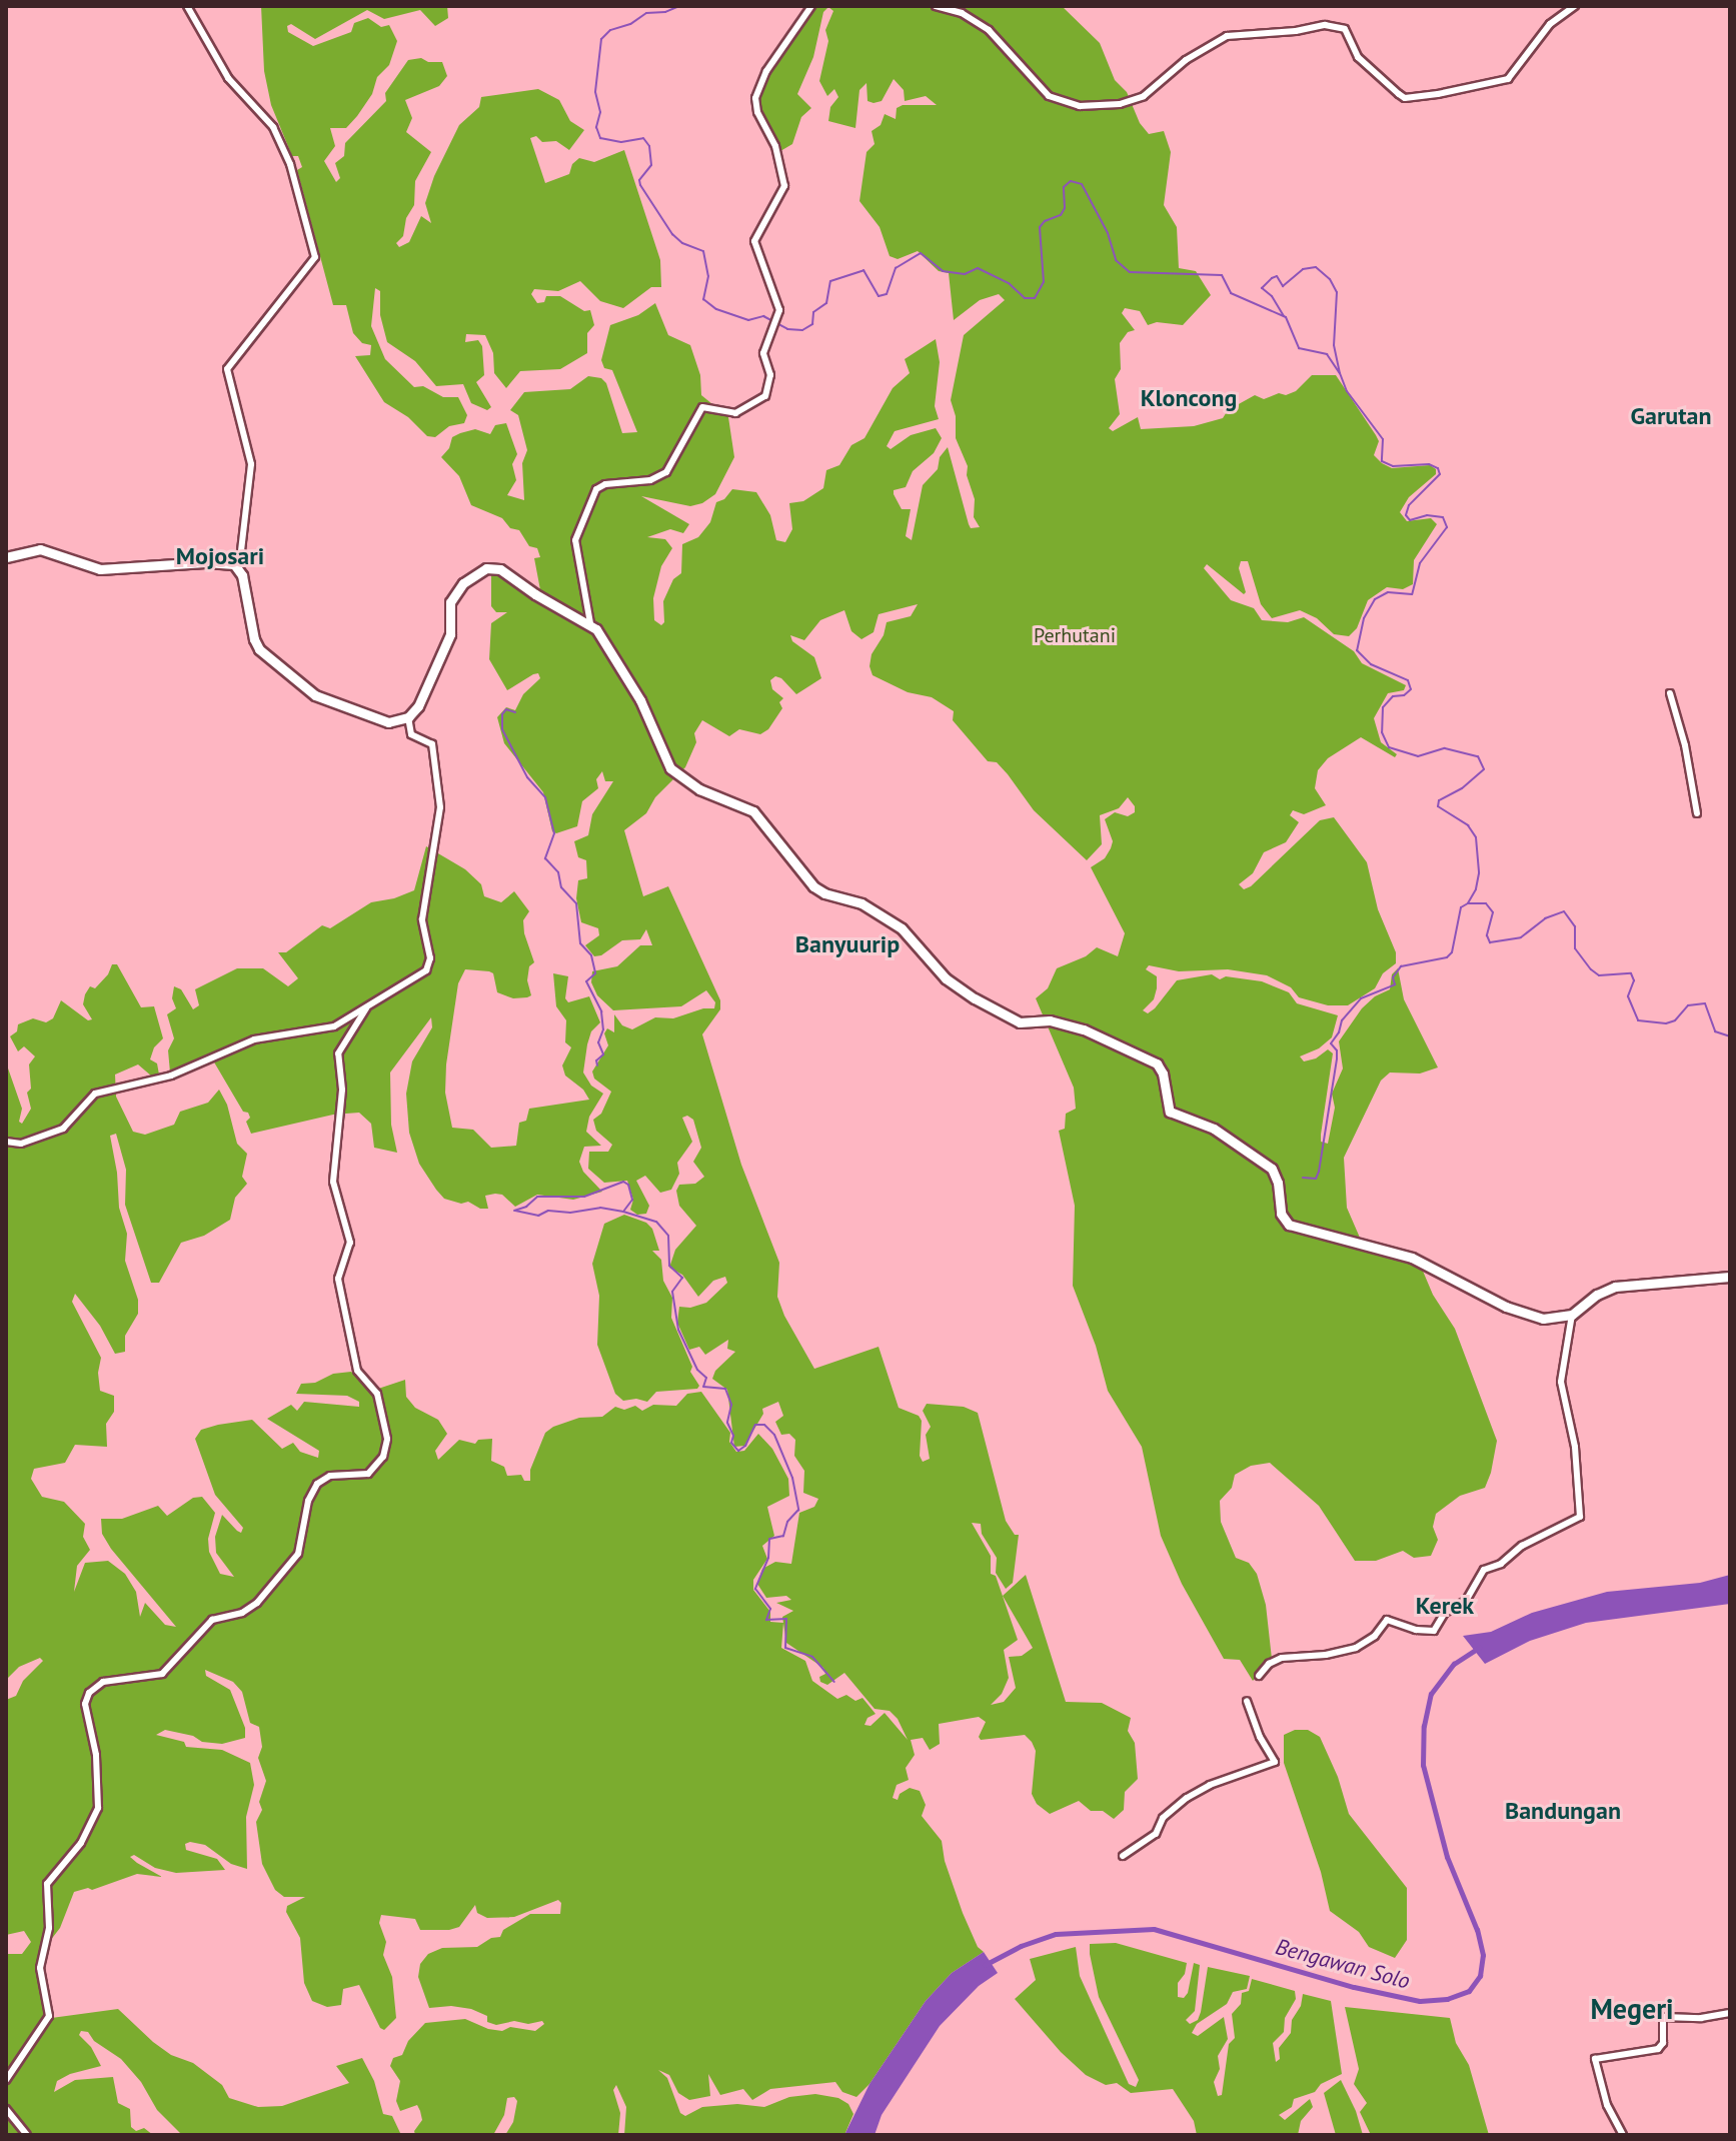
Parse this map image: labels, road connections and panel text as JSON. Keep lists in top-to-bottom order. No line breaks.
{"districts":["Kloncong","Garutan","Mojosari","Banyuurip","Kerek","Bandungan","Megeri"],"water":["Bengawan Solo"],"parks":["Perhutani"]}
